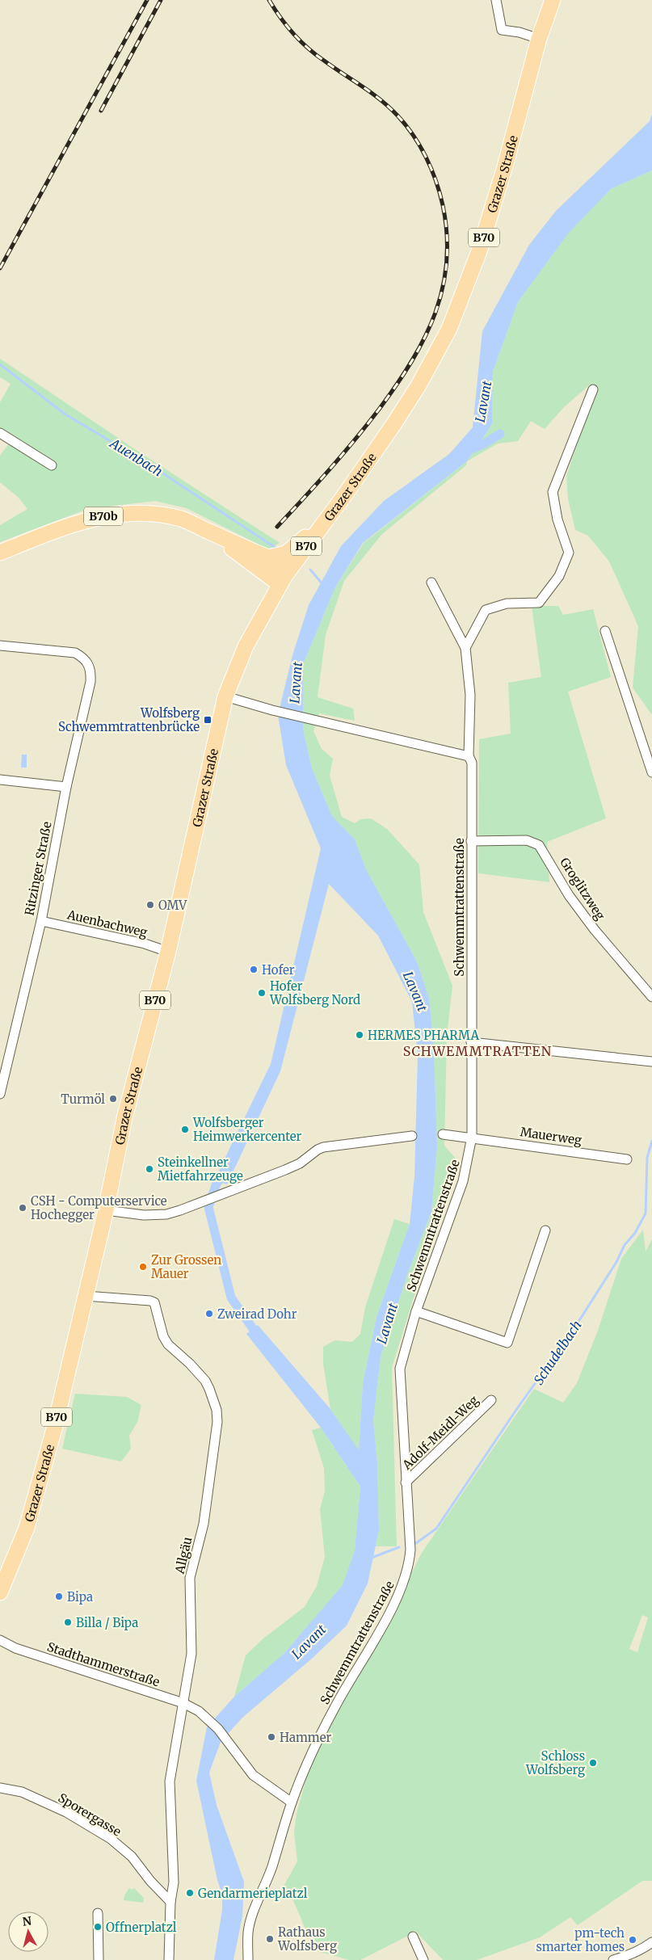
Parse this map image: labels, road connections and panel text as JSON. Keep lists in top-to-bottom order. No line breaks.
{"streets":{"main road":["Grazer Straße","B70","B70b"],"street":["Ritzinger Straße","Groglitzweg","Schwemmtrattenstraße","Auenbachweg","Mauerweg","Adolf-Meidl-Weg","Allgäu","Stadthammerstraße","Sporergasse"]},"crossings":[["Grazer Straße","B70"],["Grazer Straße","B70b"],["Grazer Straße","Auenbachweg"],["Grazer Straße","Allgäu"],["Ritzinger Straße","Auenbachweg"],["Groglitzweg","Schwemmtrattenstraße"],["Schwemmtrattenstraße","Mauerweg"],["Schwemmtrattenstraße","Adolf-Meidl-Weg"],["Schwemmtrattenstraße","Stadthammerstraße"],["Allgäu","Stadthammerstraße"],["Allgäu","Sporergasse"]],"districts":["SCHWEMMTRATTEN"],"water":["Lavant","Auenbach","Schudelbach"],"places":{"transit":["Wolfsberg Schwemmtrattenbrücke"],"other":["OMV","Hofer","Hofer Wolfsberg Nord","HERMES PHARMA","Turmöl","Wolfsberger Heimwerkercenter","Steinkellner Mietfahrzeuge","CSH - Computerservice Hochegger","Zur Grossen Mauer","Zweirad Dohr","Bipa","Billa / Bipa","Hammer","Schloss Wolfsberg","Gendarmerieplatzl","Offnerplatzl","Rathaus Wolfsberg","pm-tech smarter homes"]},"north":"top"}
